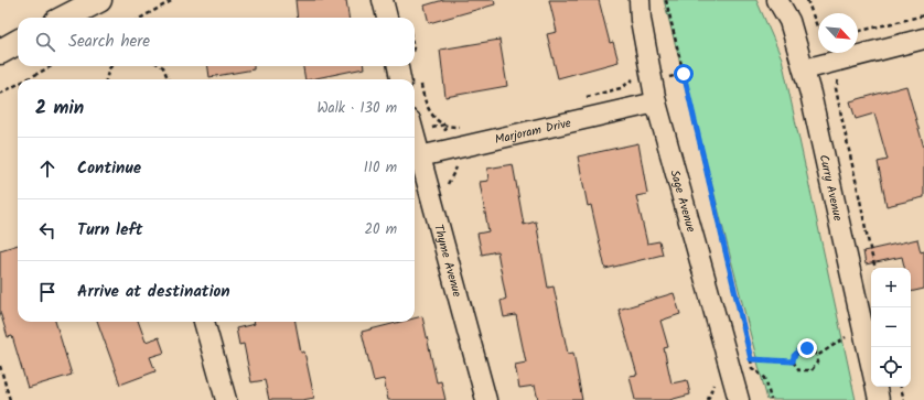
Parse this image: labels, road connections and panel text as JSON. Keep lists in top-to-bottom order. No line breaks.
{"streets":{"street":["Marjoram Drive","Curry Avenue","Sage Avenue","Thyme Avenue"]},"crossings":[["Marjoram Drive","Sage Avenue"],["Marjoram Drive","Thyme Avenue"]],"north":"bottom right","page":{"search":"Search here","heading":["2 min","Walk · 130 m"],"list":[["Continue","110 m"],["Turn left","20 m"],"Arrive at destination"],"map_buttons":["+","−"]}}
